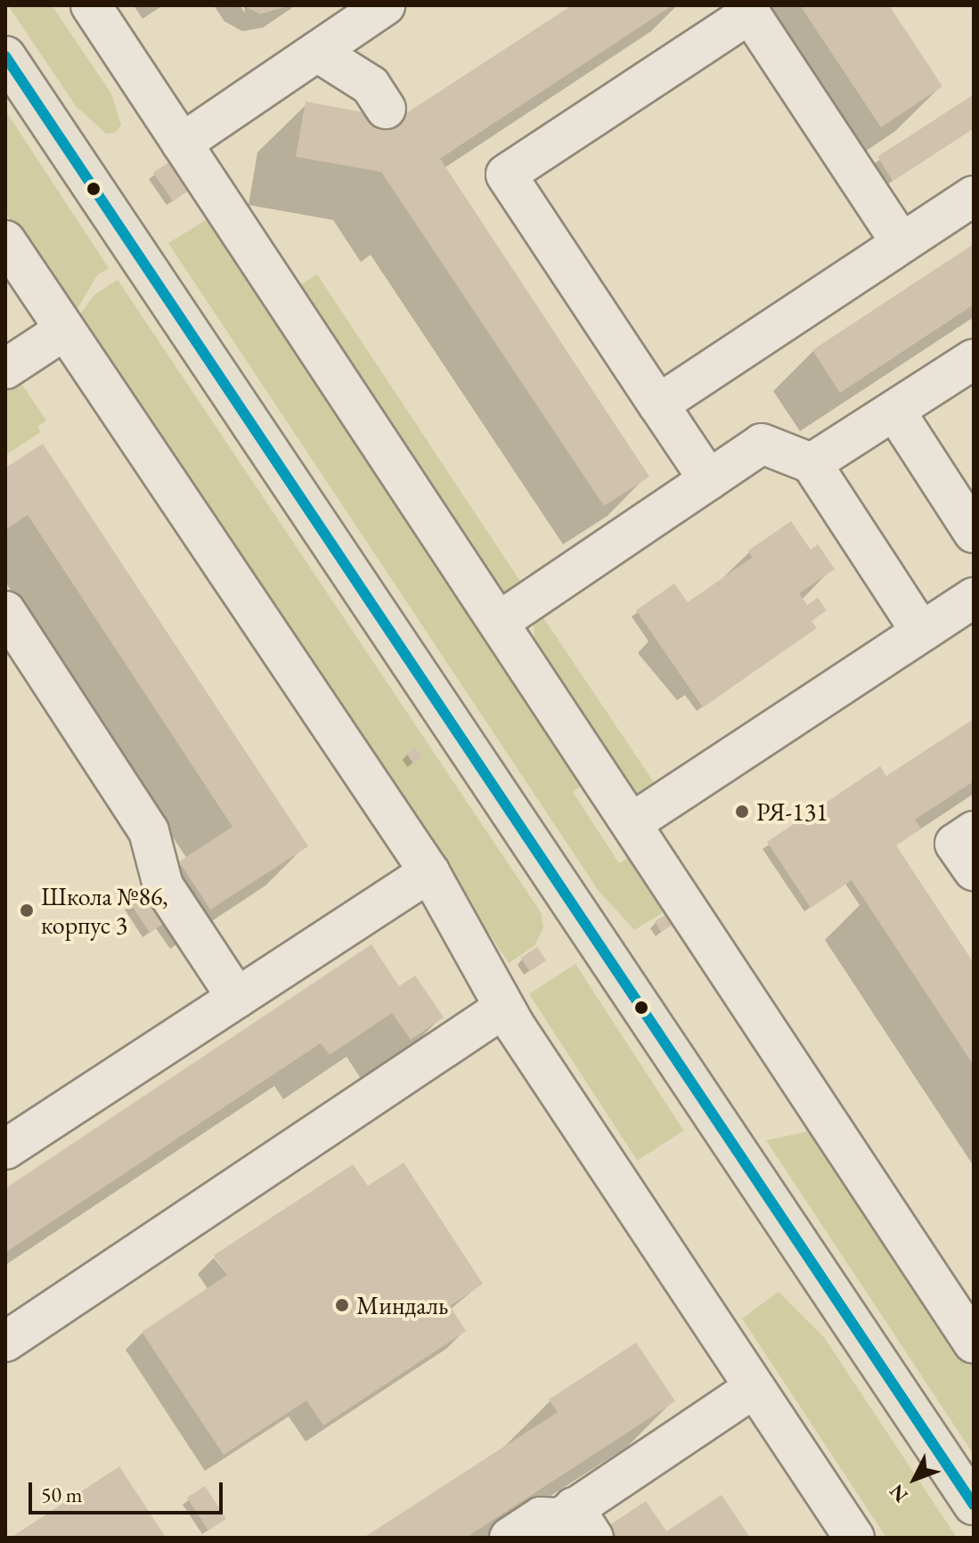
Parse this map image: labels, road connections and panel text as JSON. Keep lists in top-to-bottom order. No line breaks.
{"places":["РЯ-131","Школа №86, корпус 3","Миндаль"],"scale_bar":"50 m","north":"bottom left"}
